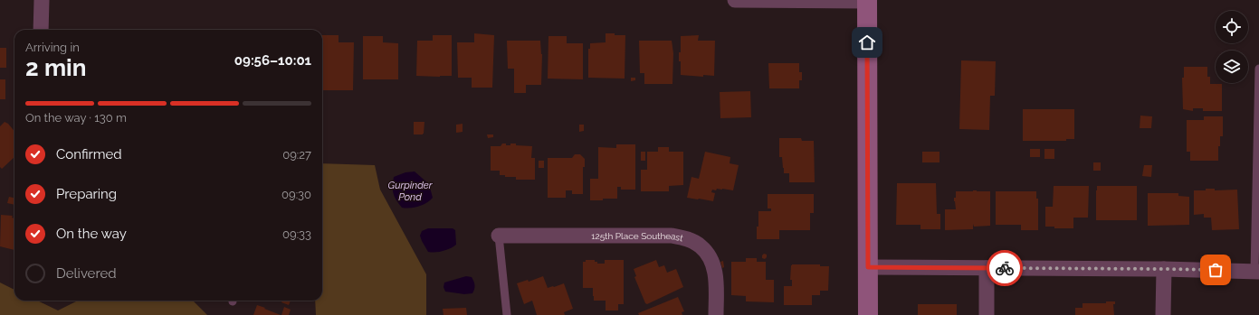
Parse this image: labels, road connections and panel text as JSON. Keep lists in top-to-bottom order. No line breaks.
{"streets":{"street":["125th Place Southeast"]},"water":["Gurpinder Pond"],"page":{"heading":["2 min","Arriving in","09:56–10:01"],"bar":"On the way · 130 m","list":[["Confirmed","09:27"],["Preparing","09:30"],["On the way","09:33"],"Delivered"]}}
